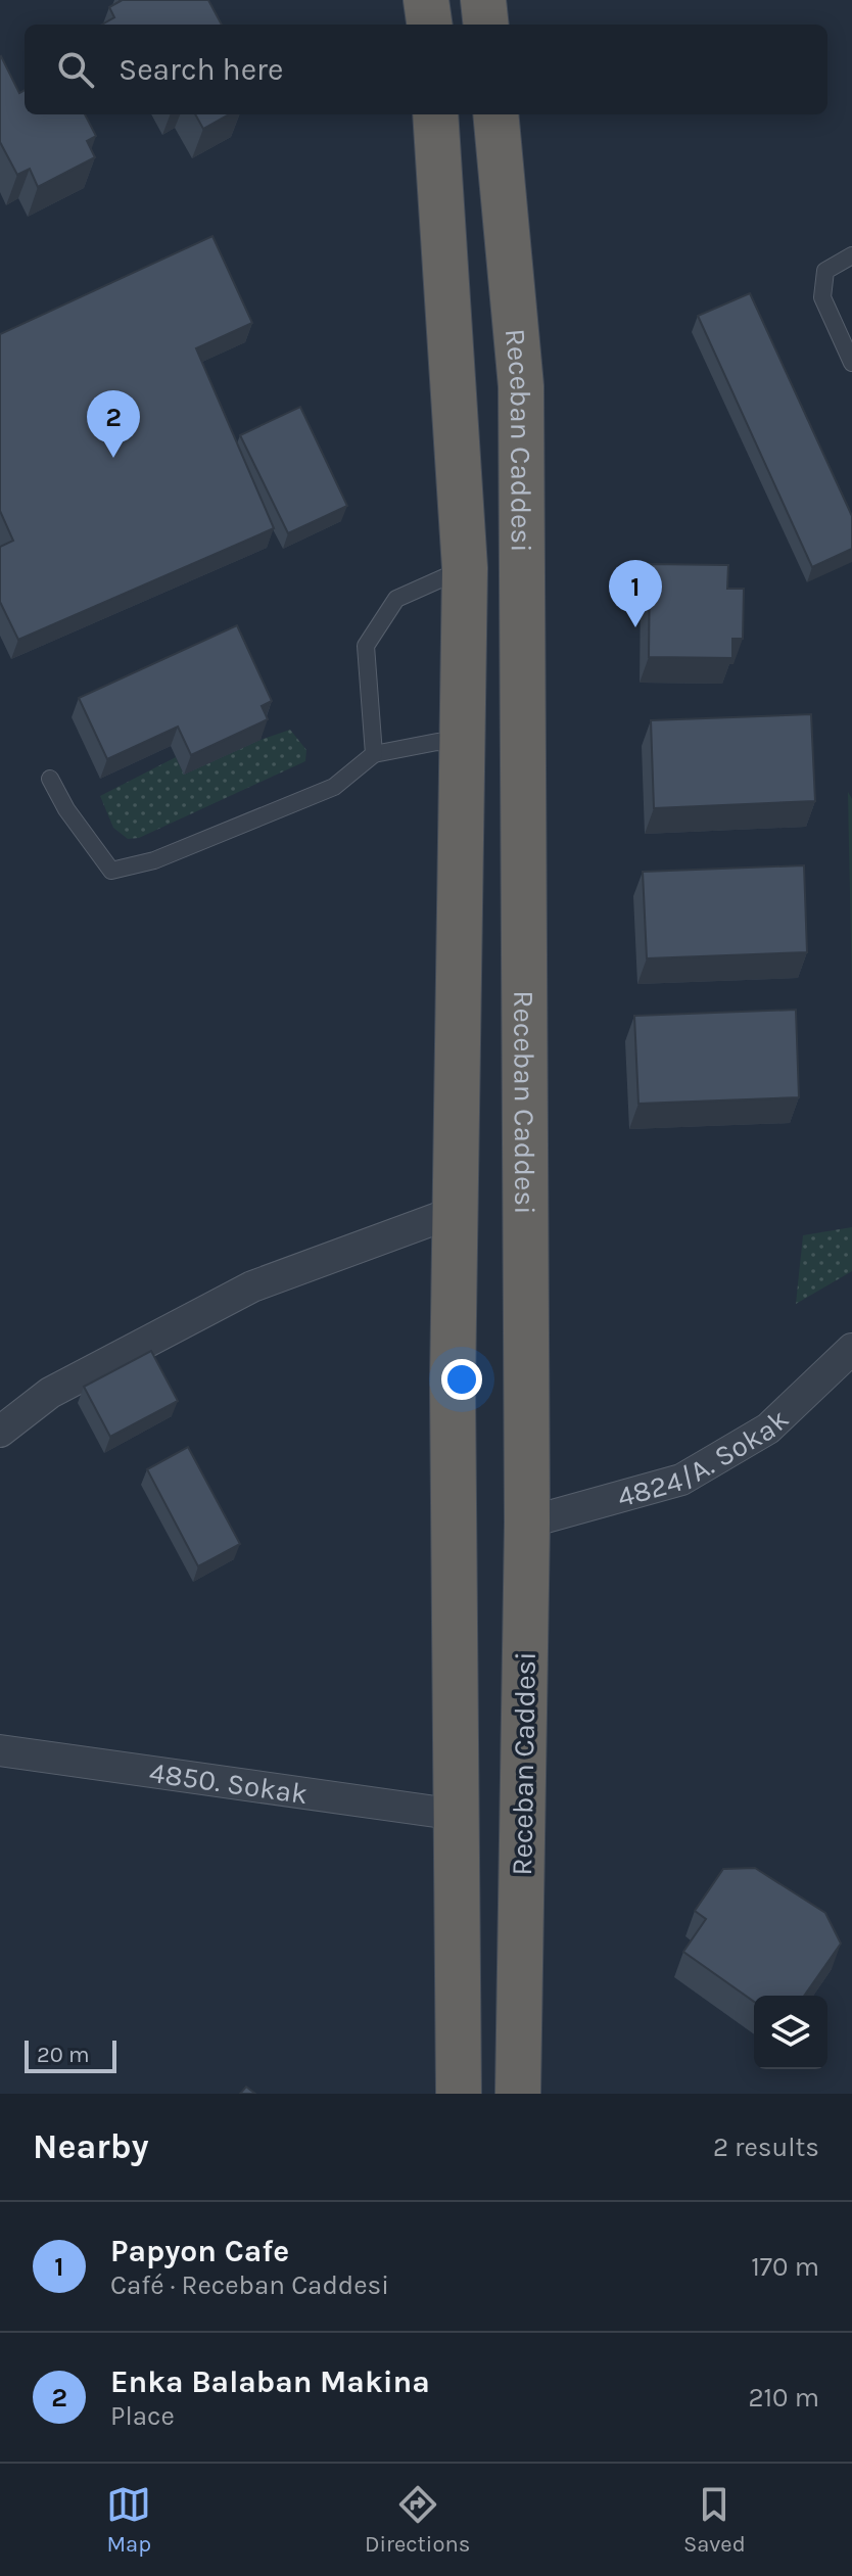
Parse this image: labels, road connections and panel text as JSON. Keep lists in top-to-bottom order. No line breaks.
{"streets":{"highway":["Receban Caddesi"],"street":["4824/A. Sokak","4850. Sokak"]},"crossings":[["Receban Caddesi","4824/A. Sokak"],["Receban Caddesi","4850. Sokak"]],"scale_bar":"20 m","page":{"search":"Search here","pins":["2","1"],"scale":"20 m","heading":["Nearby","2 results"],"list":[{"mark":"1","name":"Papyon Cafe","note":"Café · Receban Caddesi","value":"170 m"},{"mark":"2","name":"Enka Balaban Makina","note":"Place","value":"210 m"}],"nav":["Map","Directions","Saved"]}}
